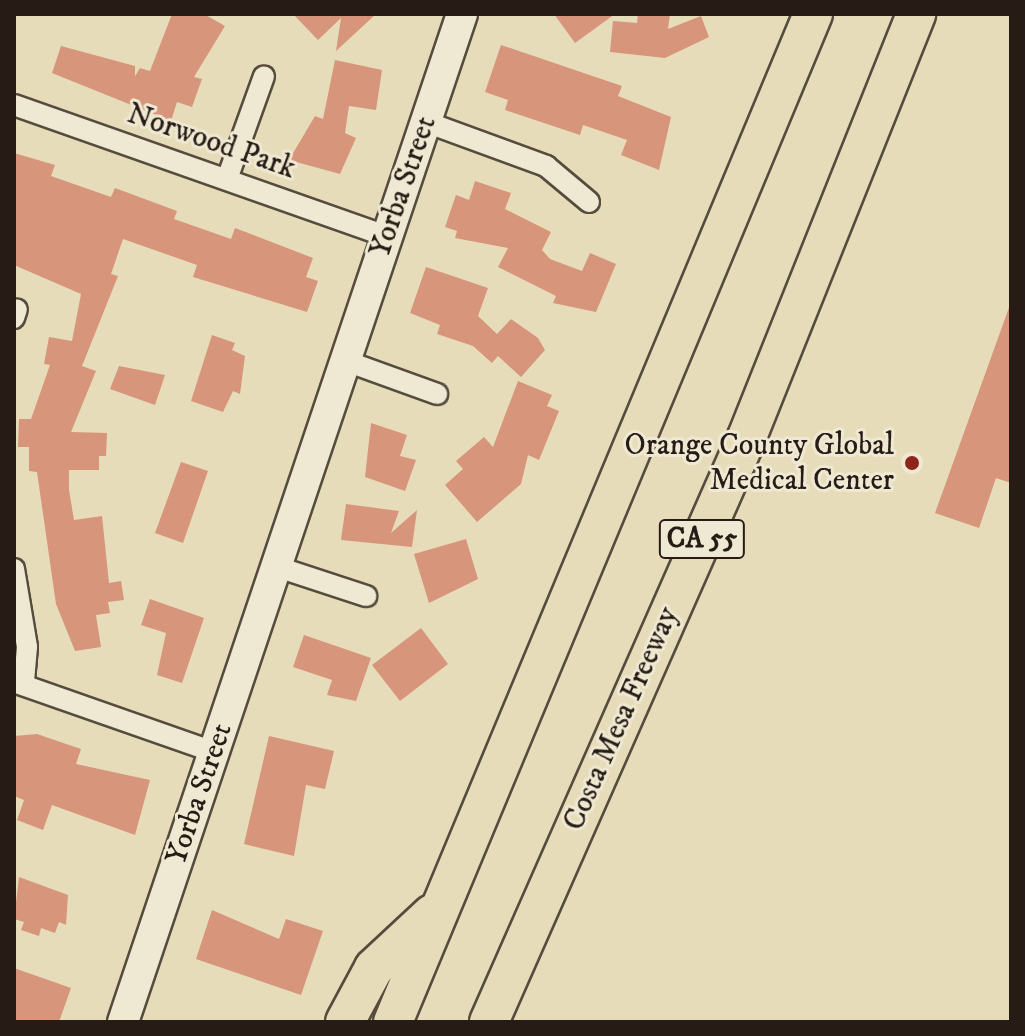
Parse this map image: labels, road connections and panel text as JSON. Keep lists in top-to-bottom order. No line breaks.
{"streets":{"highway":["CA 55","Costa Mesa Freeway"],"main road":["Yorba Street"],"street":["Norwood Park"]},"crossings":[["Norwood Park","Yorba Street"]],"places":["Orange County Global Medical Center"]}
